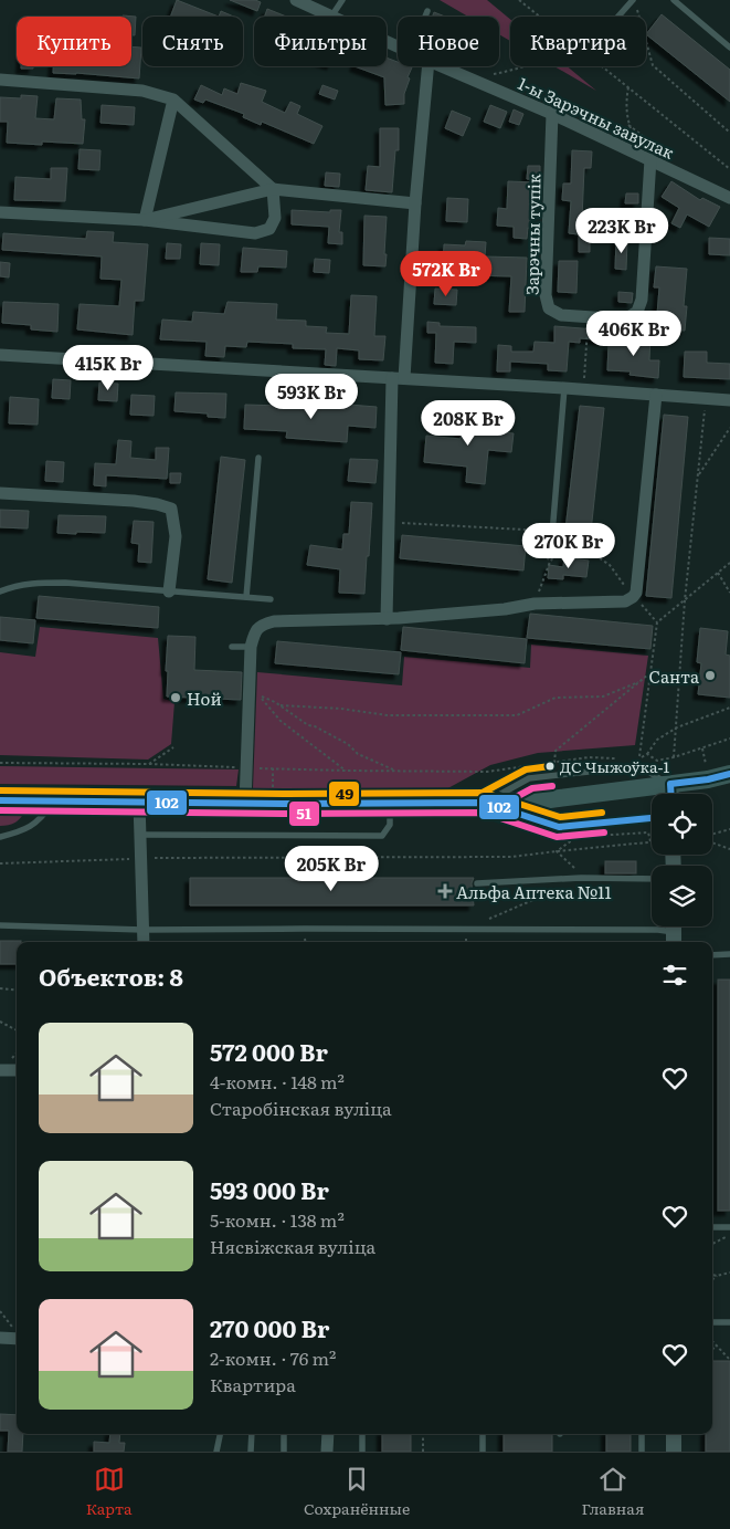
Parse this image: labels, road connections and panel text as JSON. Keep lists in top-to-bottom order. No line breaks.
{"streets":{"street":["1-ы Зарэчны завулак","Зарэчны тупік"]},"crossings":[["1-ы Зарэчны завулак","Зарэчны тупік"]],"places":{"other":["Санта","Ной","ДС Чыжоўка-1"],"health":["Альфа Аптека №11"]},"lines":["transit line 49","transit line 102","transit line 51"],"page":{"chip":["Купить","Снять","Фильтры","Новое","Квартира"],"price":["223K Br","572K Br","406K Br","415K Br","593K Br","208K Br","270K Br","205K Br"],"heading":"Объектов: 8","list":[{"name":"572 000 Br","note":"4-комн. · 148 m² · Старобінская вуліца"},{"name":"593 000 Br","note":"5-комн. · 138 m² · Нясвіжская вуліца"},{"name":"270 000 Br","note":"2-комн. · 76 m² · Квартира"}],"tabs":["Карта","Сохранённые","Главная"]}}
